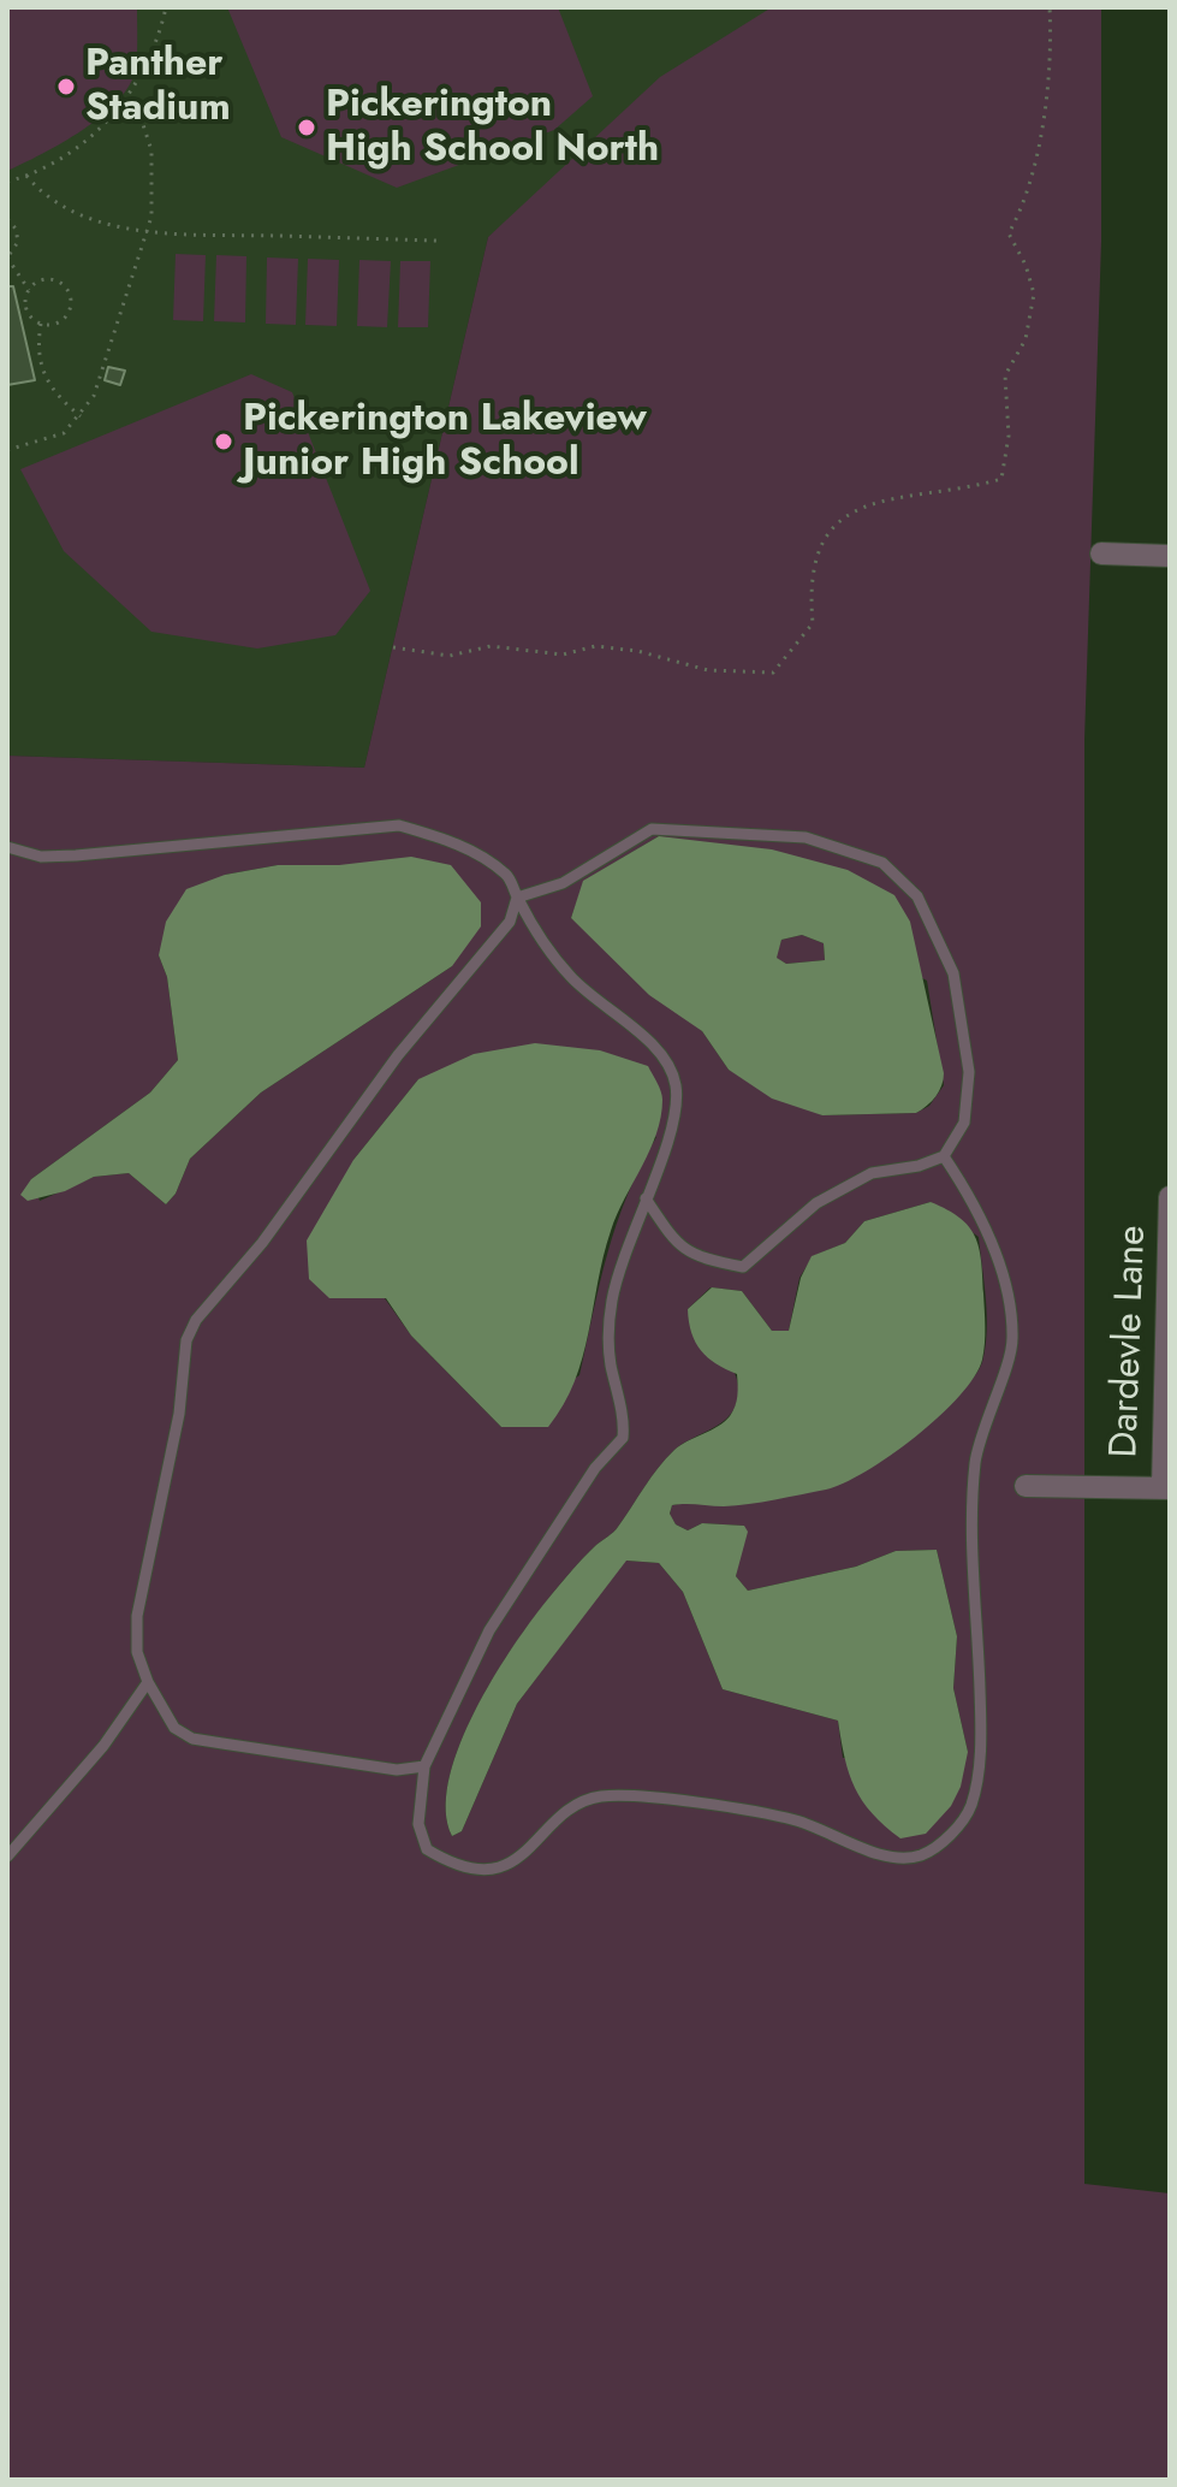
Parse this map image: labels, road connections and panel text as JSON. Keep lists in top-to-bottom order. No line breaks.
{"streets":{"street":["Dardevle Lane"]},"places":["Panther Stadium","Pickerington High School North","Pickerington Lakeview Junior High School"]}
